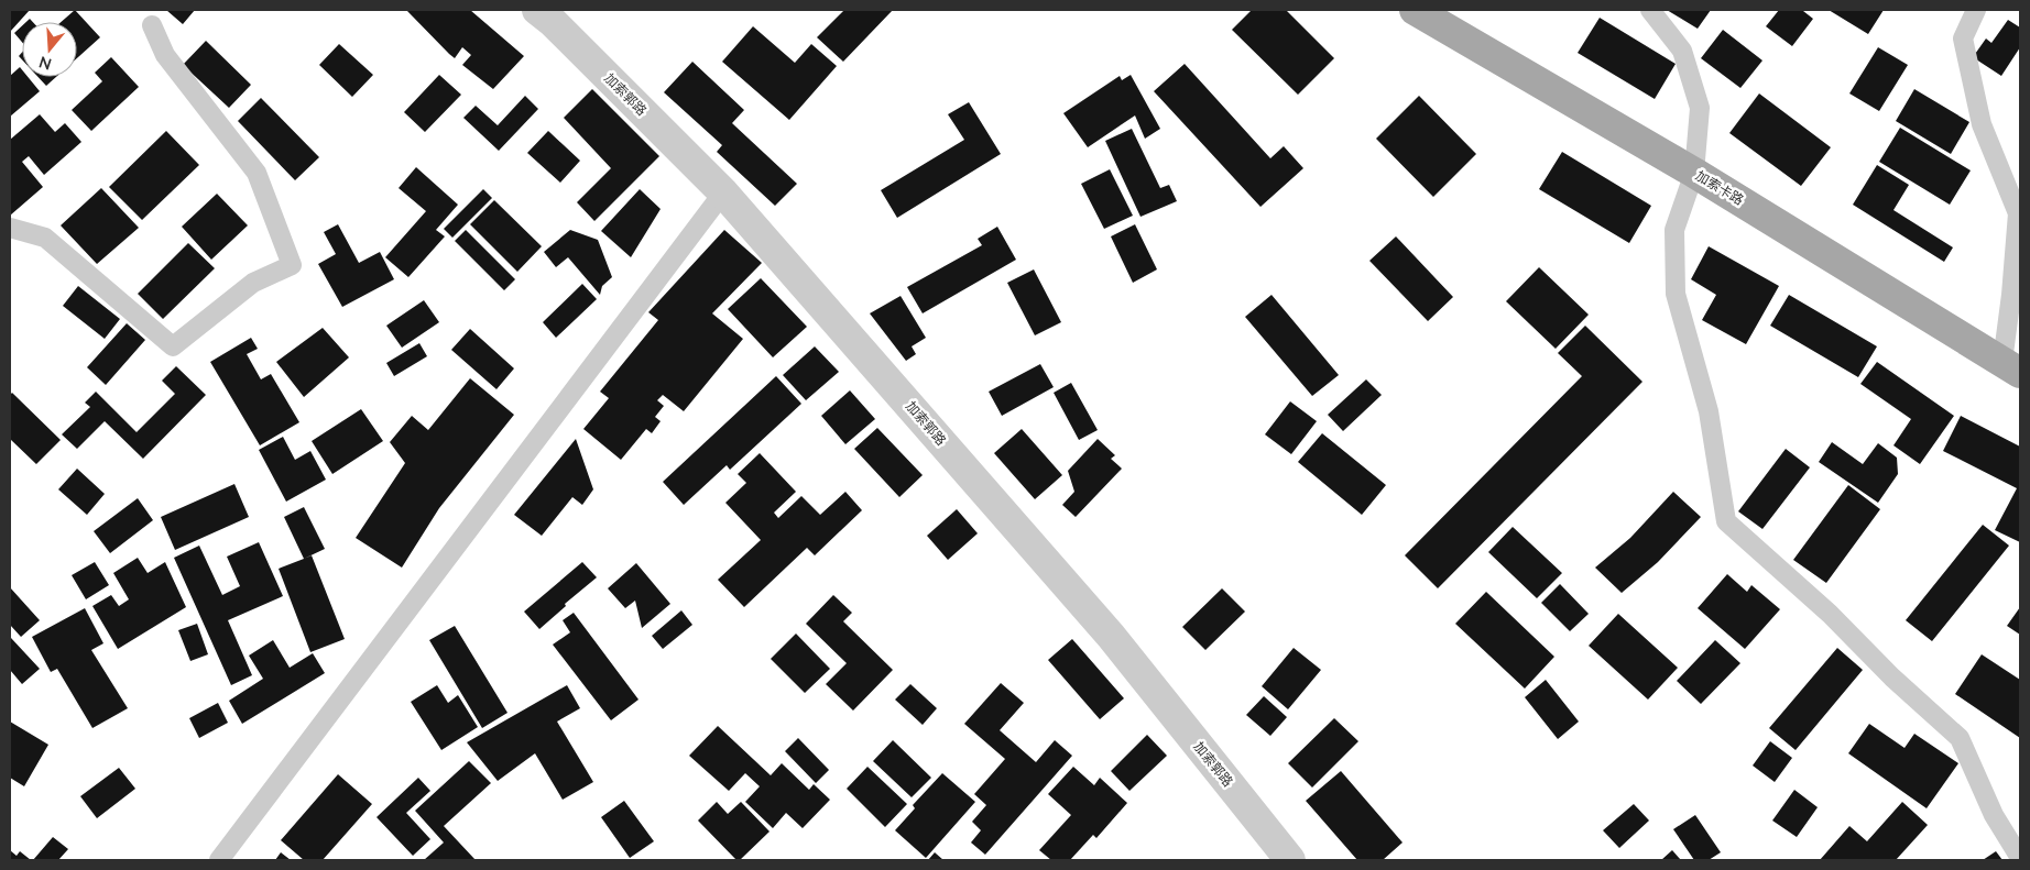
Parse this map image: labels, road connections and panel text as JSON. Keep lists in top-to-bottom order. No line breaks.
{"streets":{"main road":["加索卡路"],"street":["加索郭路"]},"north":"bottom"}
